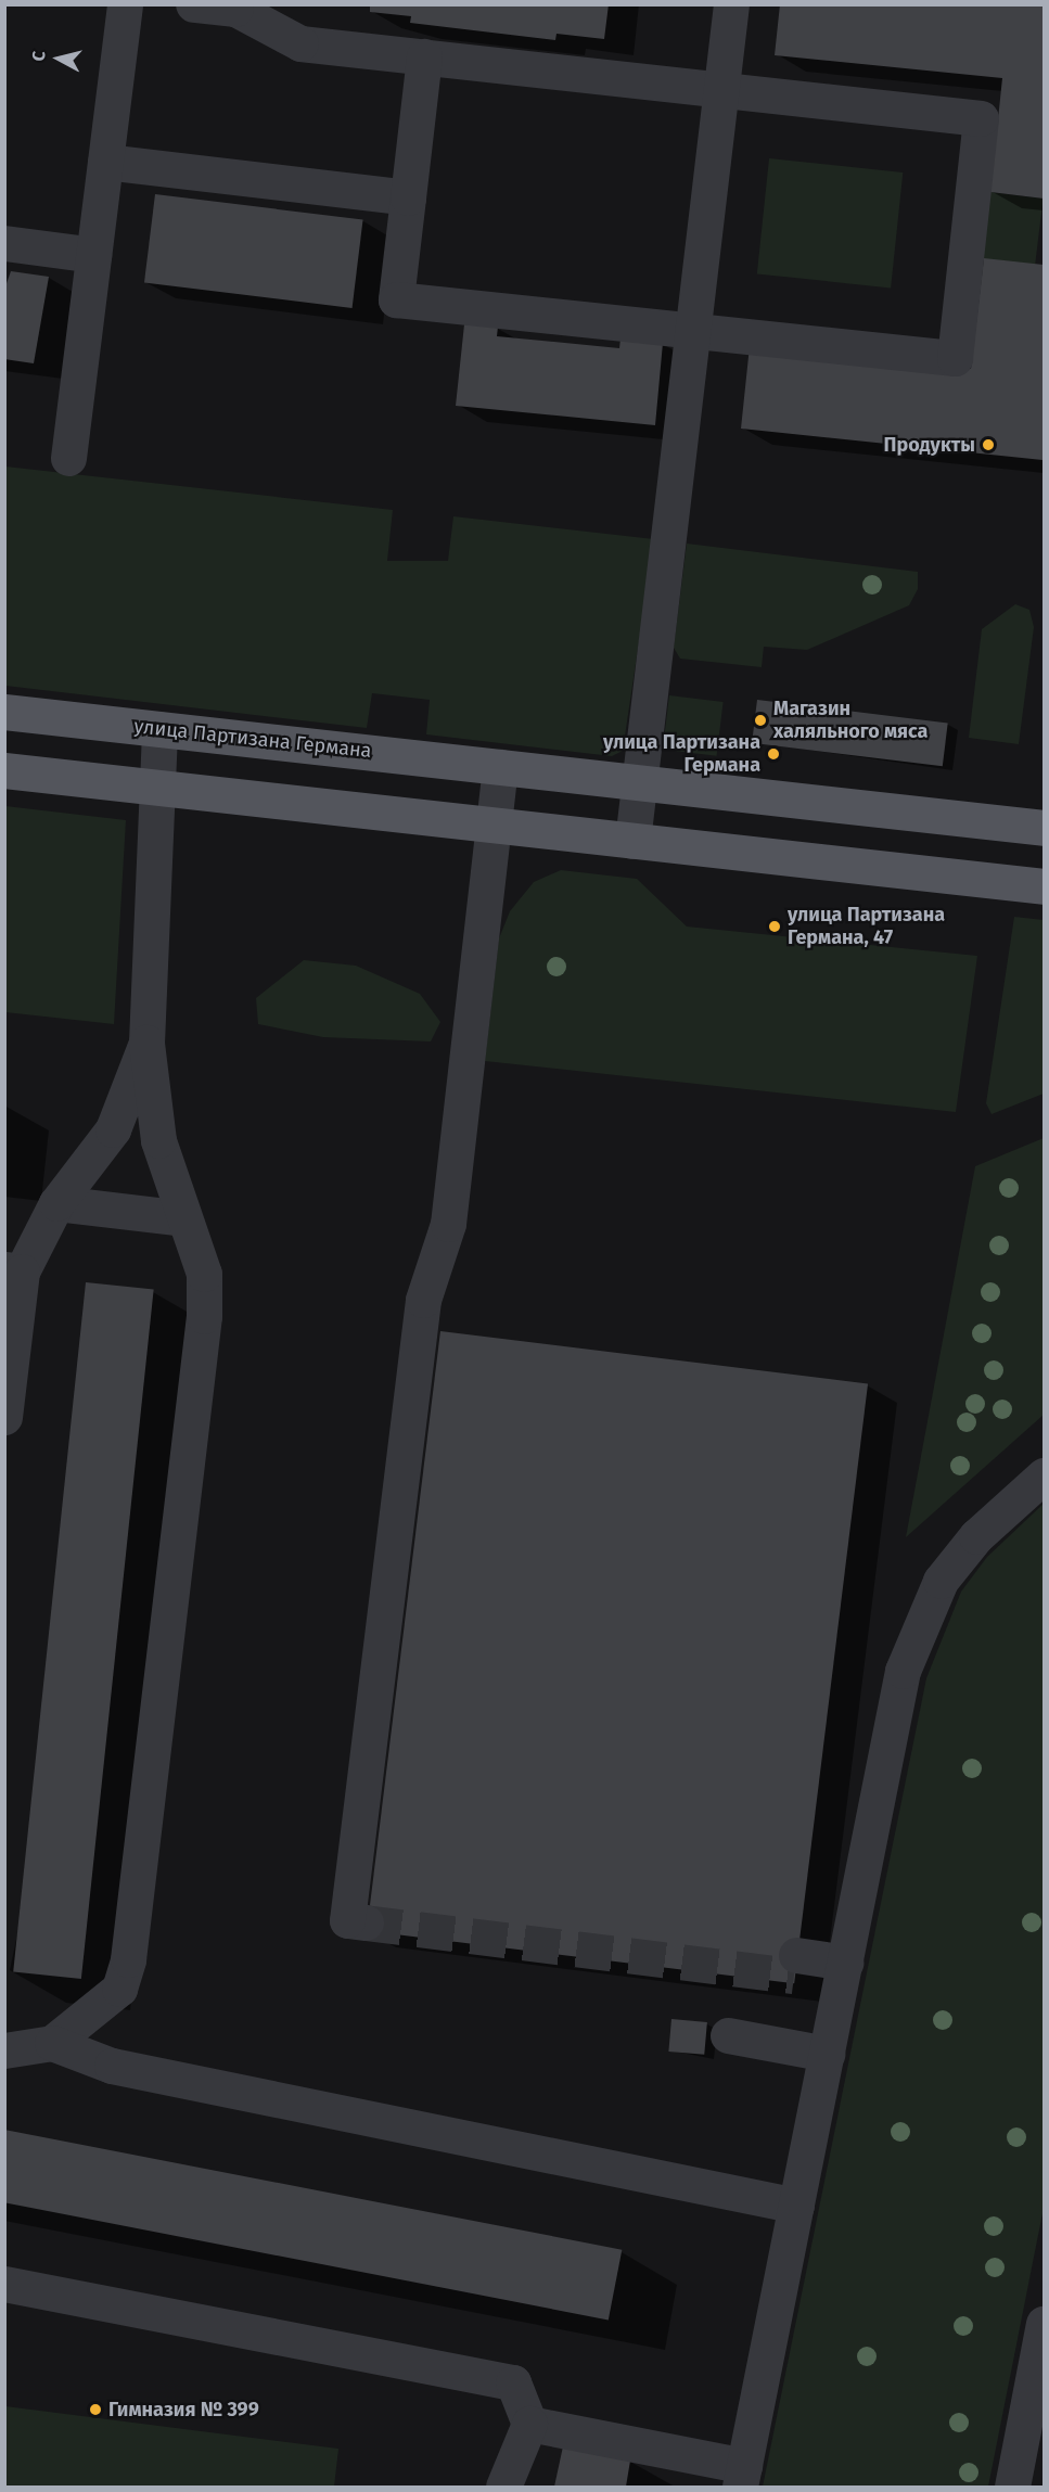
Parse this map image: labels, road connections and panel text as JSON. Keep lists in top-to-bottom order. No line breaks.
{"streets":{"main road":["улица Партизана Германа"]},"places":["Продукты","Магазин халяльного мяса","улица Партизана Германа","улица Партизана Германа, 47","Гимназия № 399"],"north":"left"}
